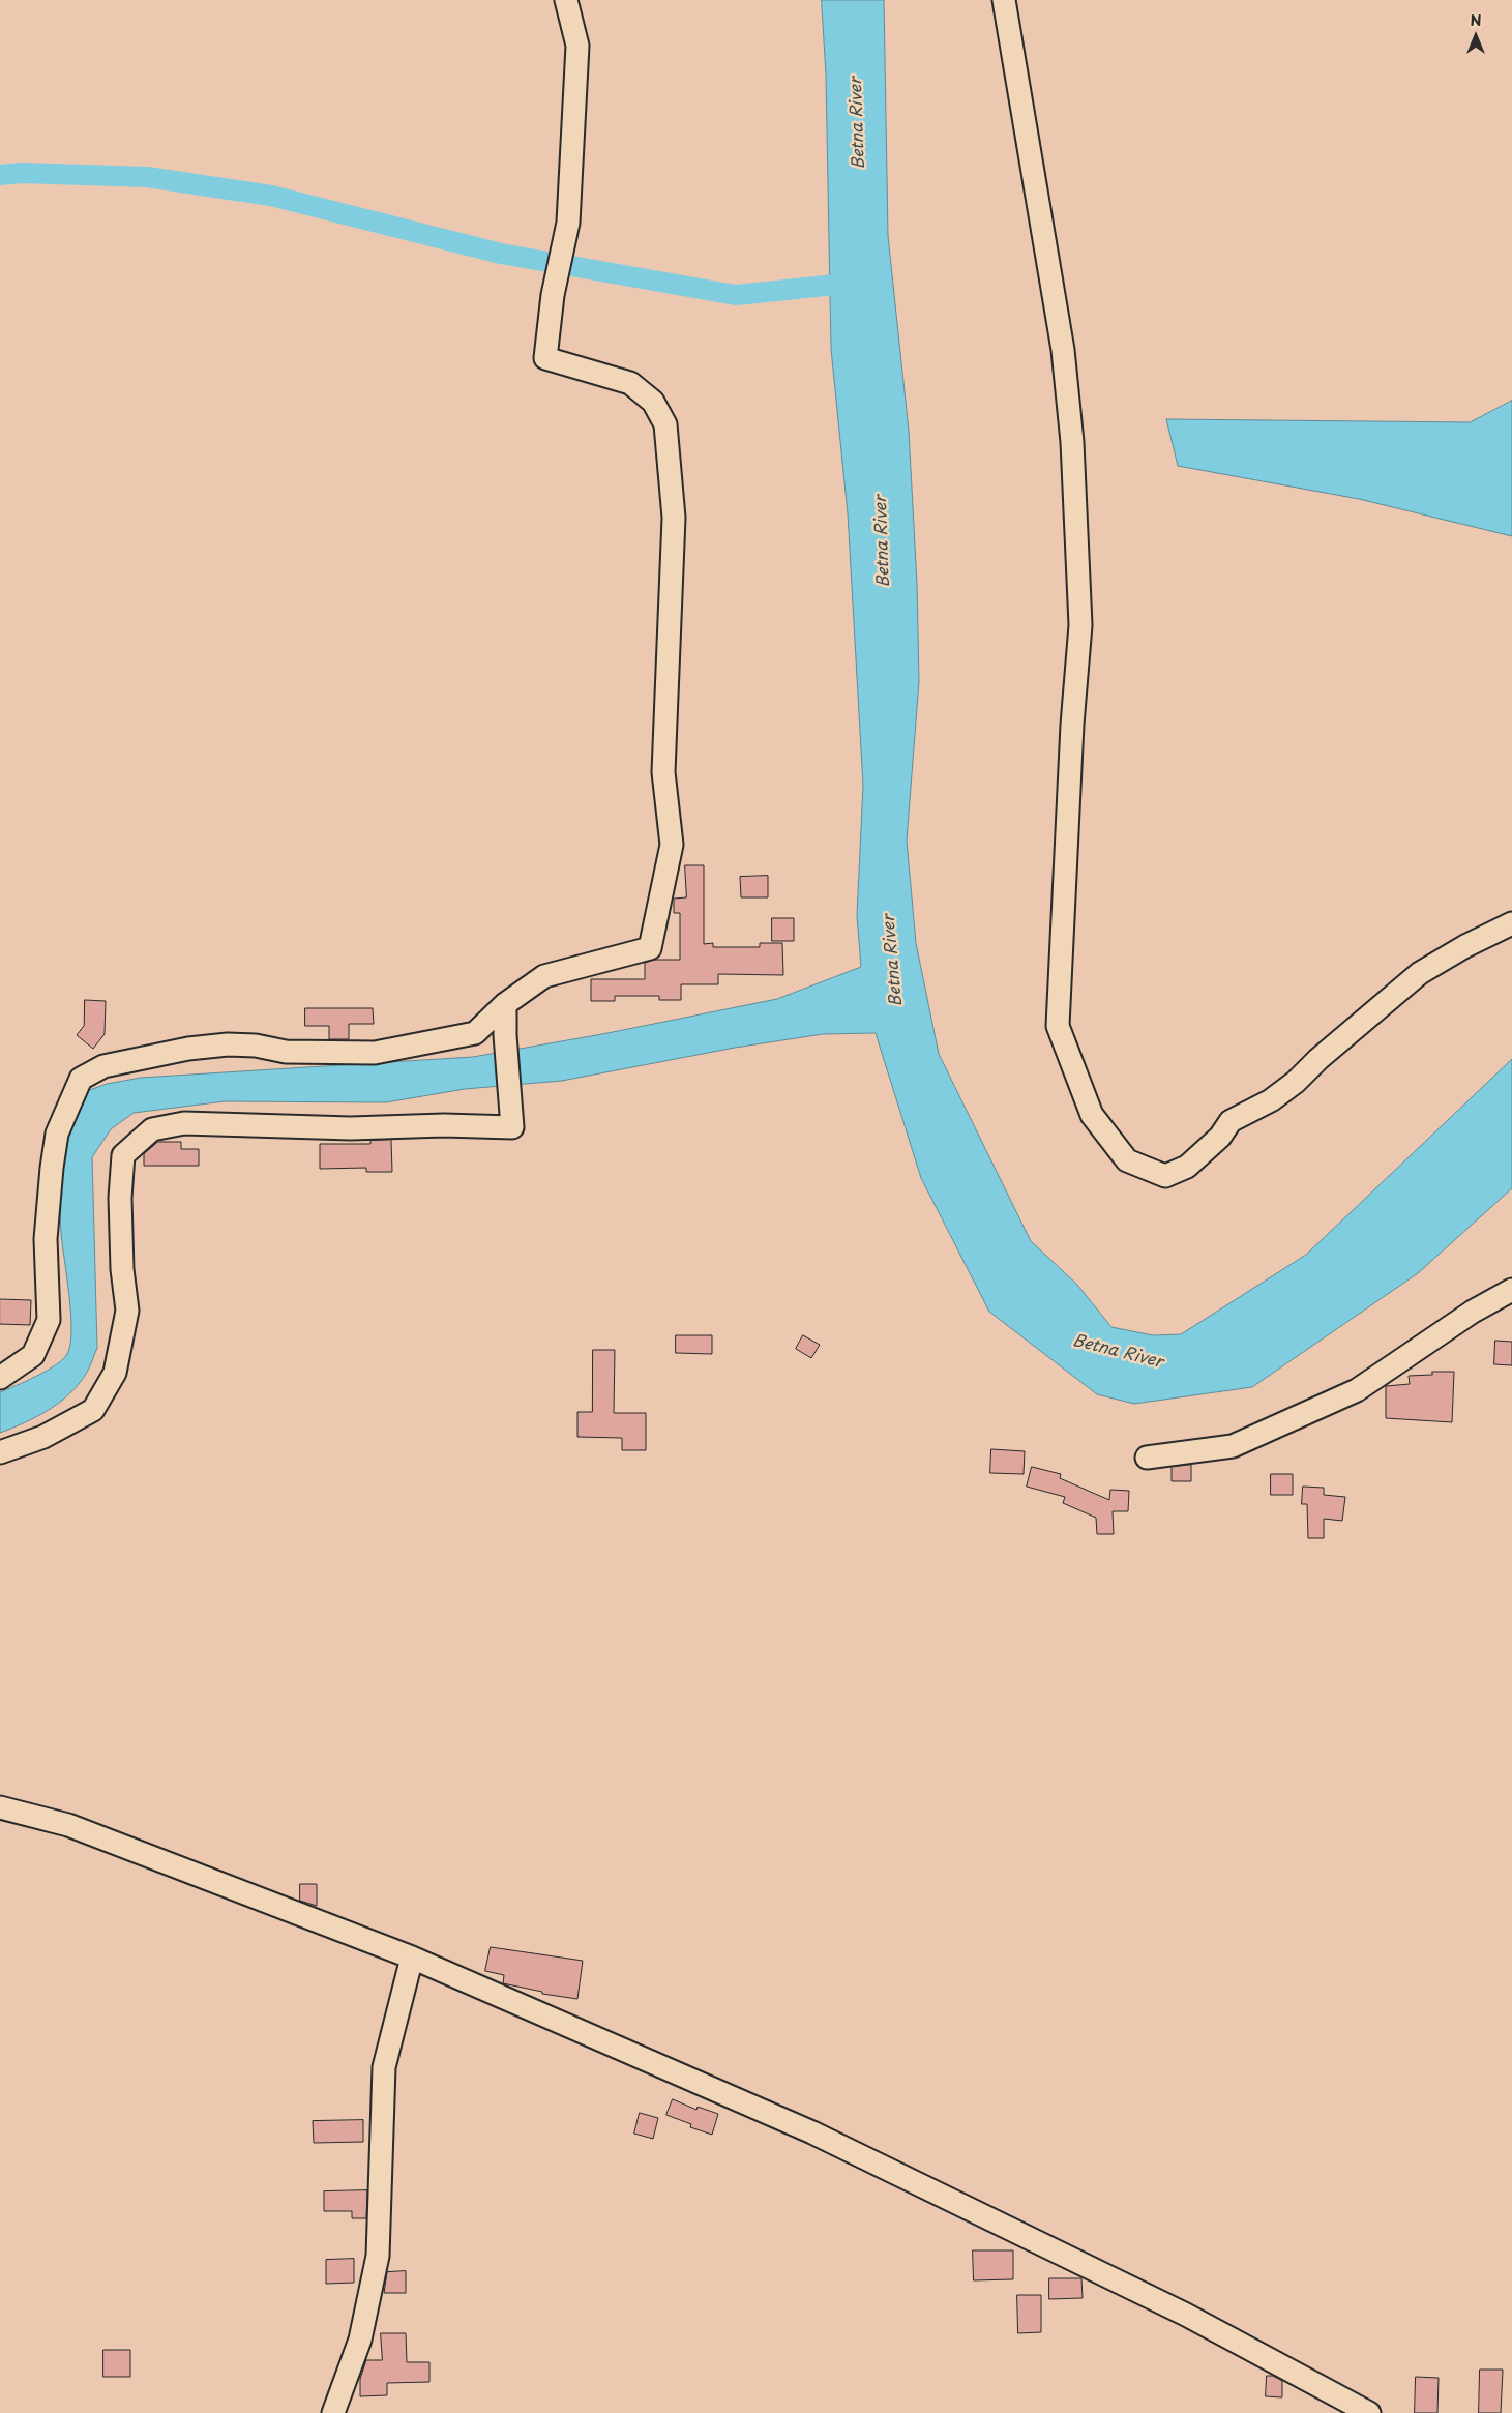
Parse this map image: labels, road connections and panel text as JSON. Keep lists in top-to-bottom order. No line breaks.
{"water":["Betna River"],"north":"top"}
